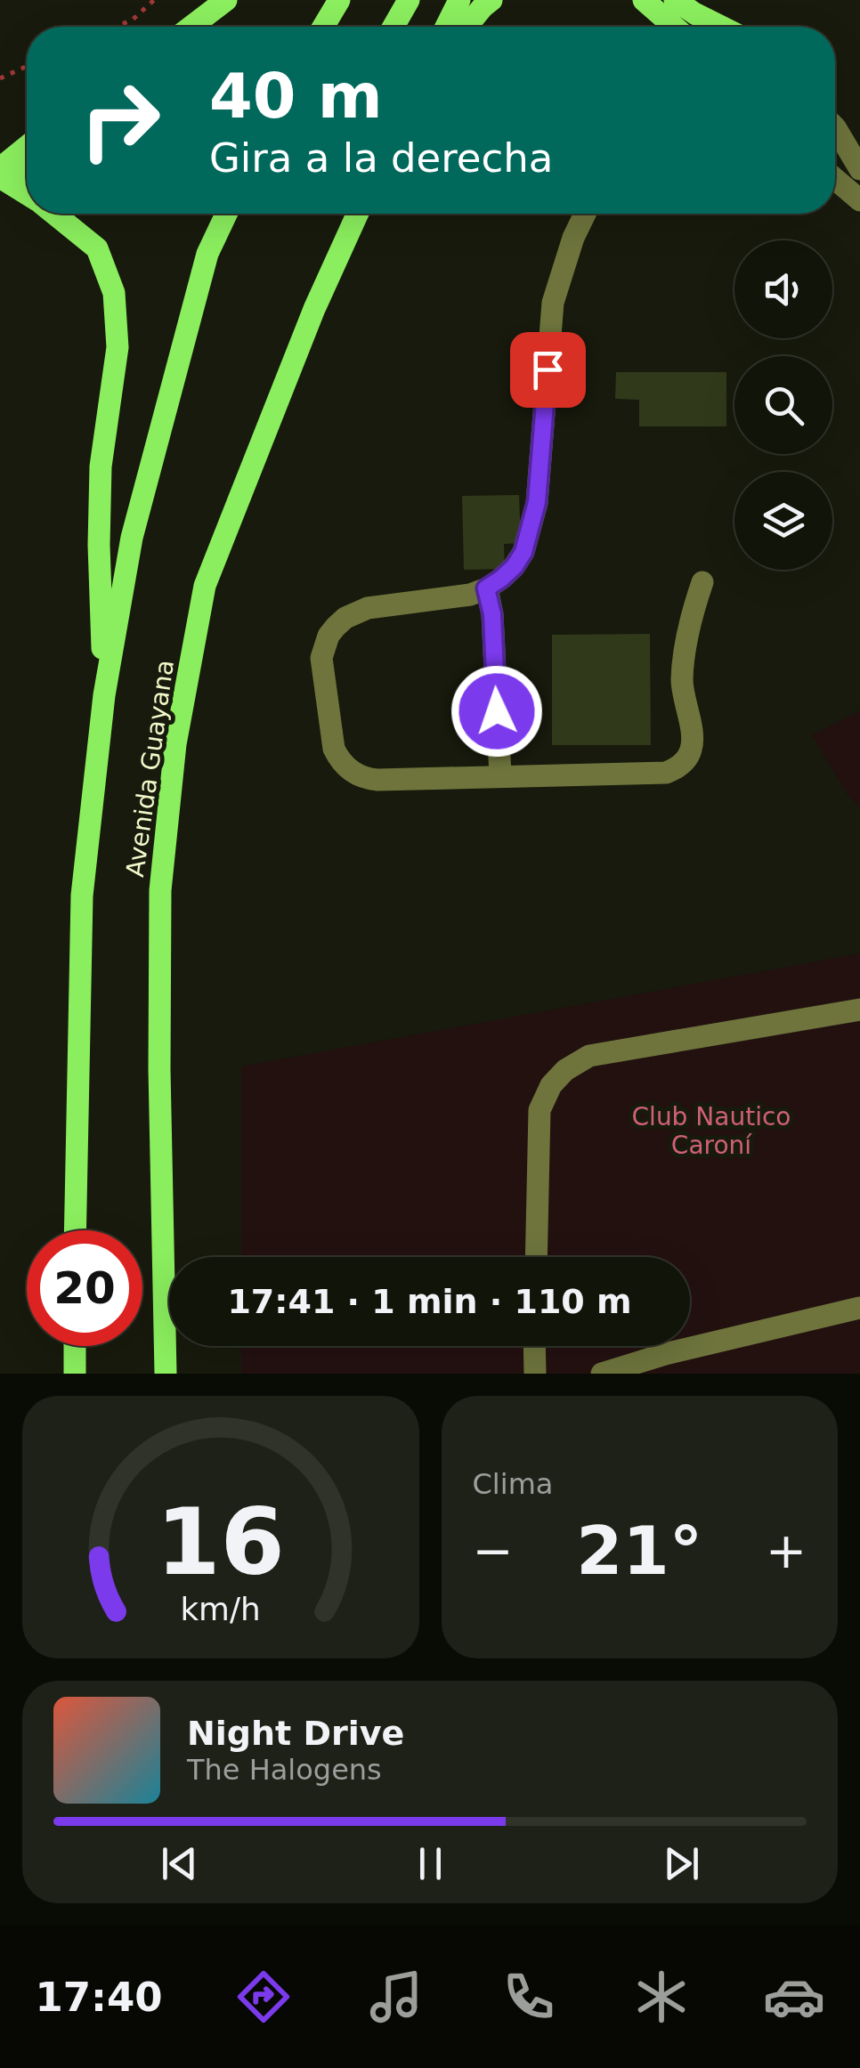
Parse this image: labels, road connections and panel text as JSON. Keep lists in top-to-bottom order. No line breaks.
{"streets":{"main road":["Avenida Guayana"]},"parks":["Club Nautico Caroní"],"page":{"turn":["40 m","Gira a la derecha"],"limit":"20","trip":"17:41 · 1 min · 110 m","tile":"Clima","heat":["−","21°","+"],"song":["Night Drive","The Halogens"],"tabs":"17:40","gauge":["16","km/h"]}}
